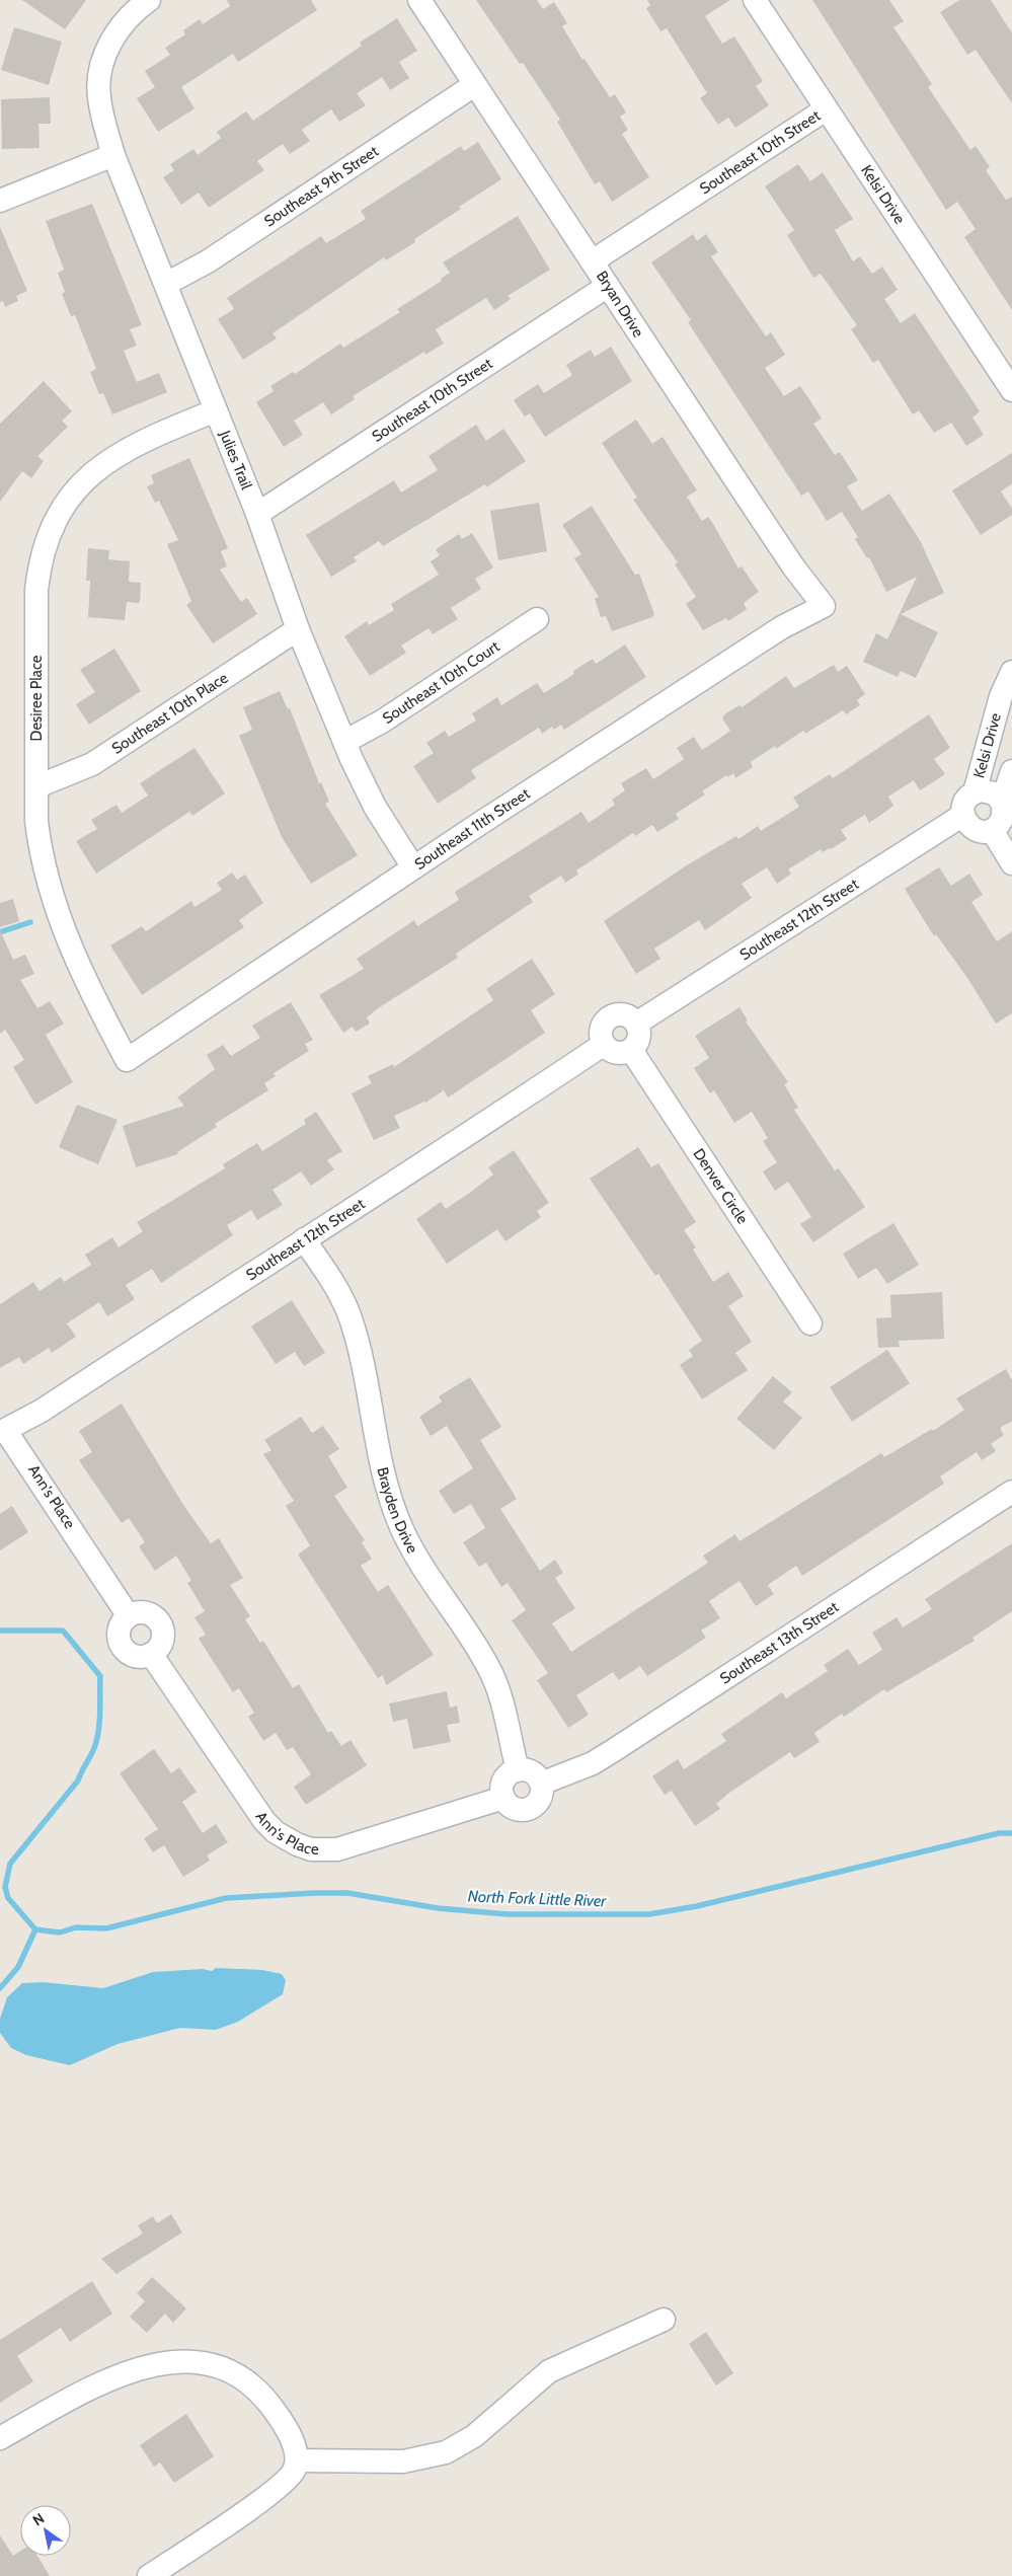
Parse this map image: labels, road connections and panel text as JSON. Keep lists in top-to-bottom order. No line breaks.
{"streets":{"street":["Southeast 10th Street","Southeast 9th Street","Kelsi Drive","Bryan Drive","Julies Trail","Southeast 10th Court","Desiree Place","Southeast 10th Place","Southeast 11th Street","Southeast 12th Street","Denver Circle","Ann's Place","Brayden Drive","Southeast 13th Street"]},"crossings":[["Southeast 10th Street","Kelsi Drive"],["Southeast 10th Street","Bryan Drive"],["Southeast 10th Street","Julies Trail"],["Southeast 9th Street","Bryan Drive"],["Southeast 9th Street","Julies Trail"],["Kelsi Drive","Southeast 12th Street"],["Bryan Drive","Southeast 11th Street"],["Julies Trail","Southeast 10th Court"],["Julies Trail","Desiree Place"],["Julies Trail","Southeast 10th Place"],["Julies Trail","Southeast 11th Street"],["Desiree Place","Southeast 10th Place"],["Desiree Place","Southeast 11th Street"],["Southeast 12th Street","Denver Circle"],["Southeast 12th Street","Ann's Place"],["Southeast 12th Street","Brayden Drive"],["Ann's Place","Brayden Drive"],["Ann's Place","Southeast 13th Street"],["Brayden Drive","Southeast 13th Street"]],"water":["North Fork Little River"],"north":"top left"}
